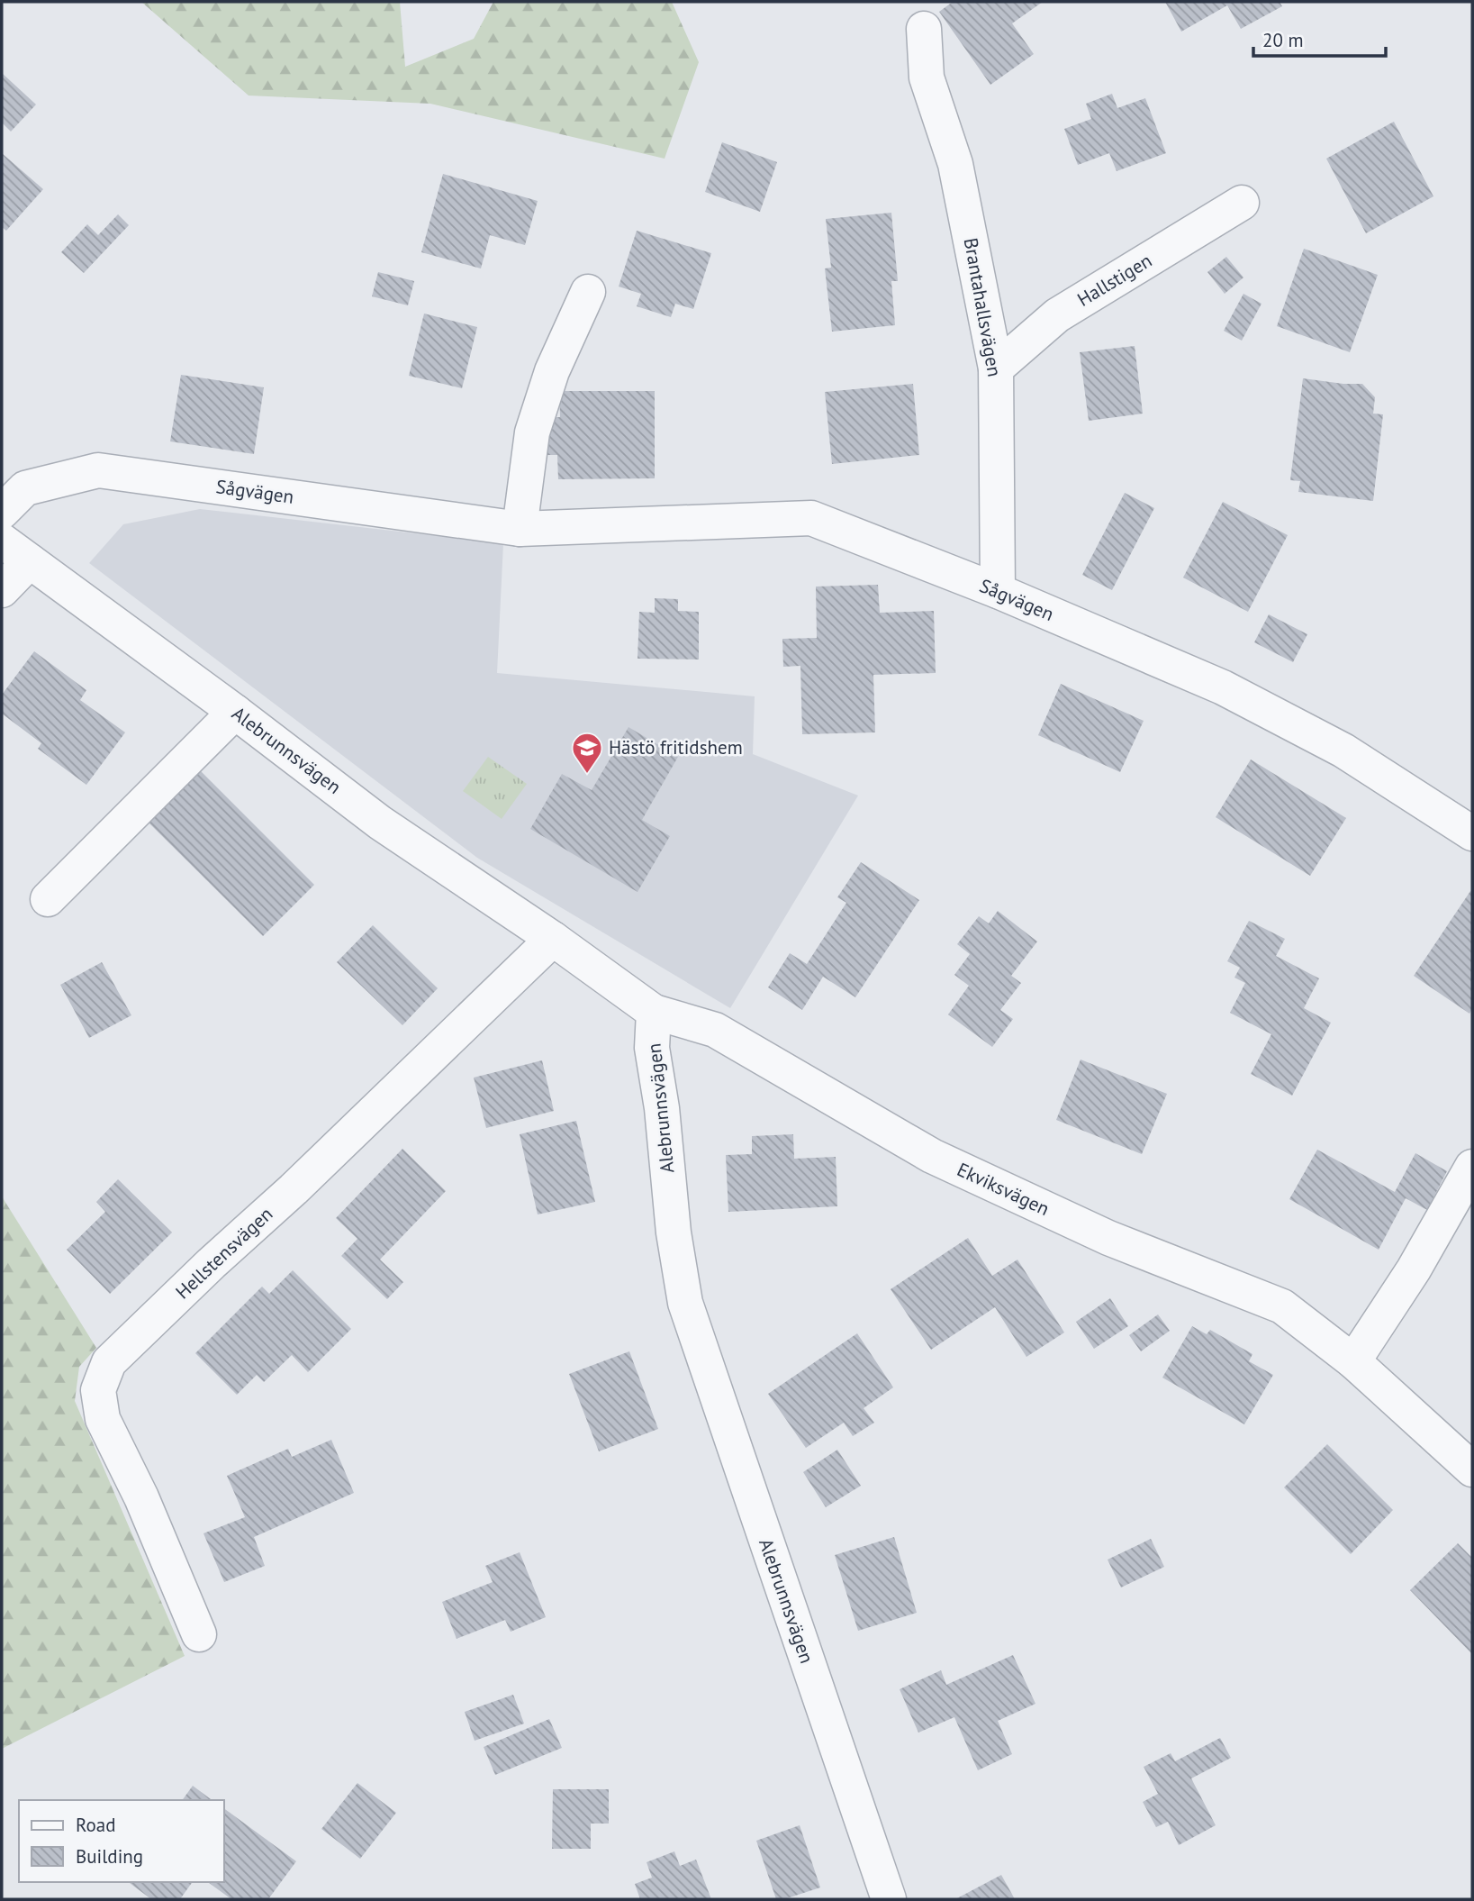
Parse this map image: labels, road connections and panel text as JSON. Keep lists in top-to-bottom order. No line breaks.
{"streets":{"street":["Hallstigen","Brantahallsvägen","Sågvägen","Alebrunnsvägen","Ekviksvägen","Hellstensvägen"]},"crossings":[["Hallstigen","Brantahallsvägen"],["Brantahallsvägen","Sågvägen"],["Alebrunnsvägen","Ekviksvägen"],["Alebrunnsvägen","Hellstensvägen"]],"places":{"school or university":["Hästö fritidshem"]},"legend":["Road","Building"],"scale_bar":"20 m"}
